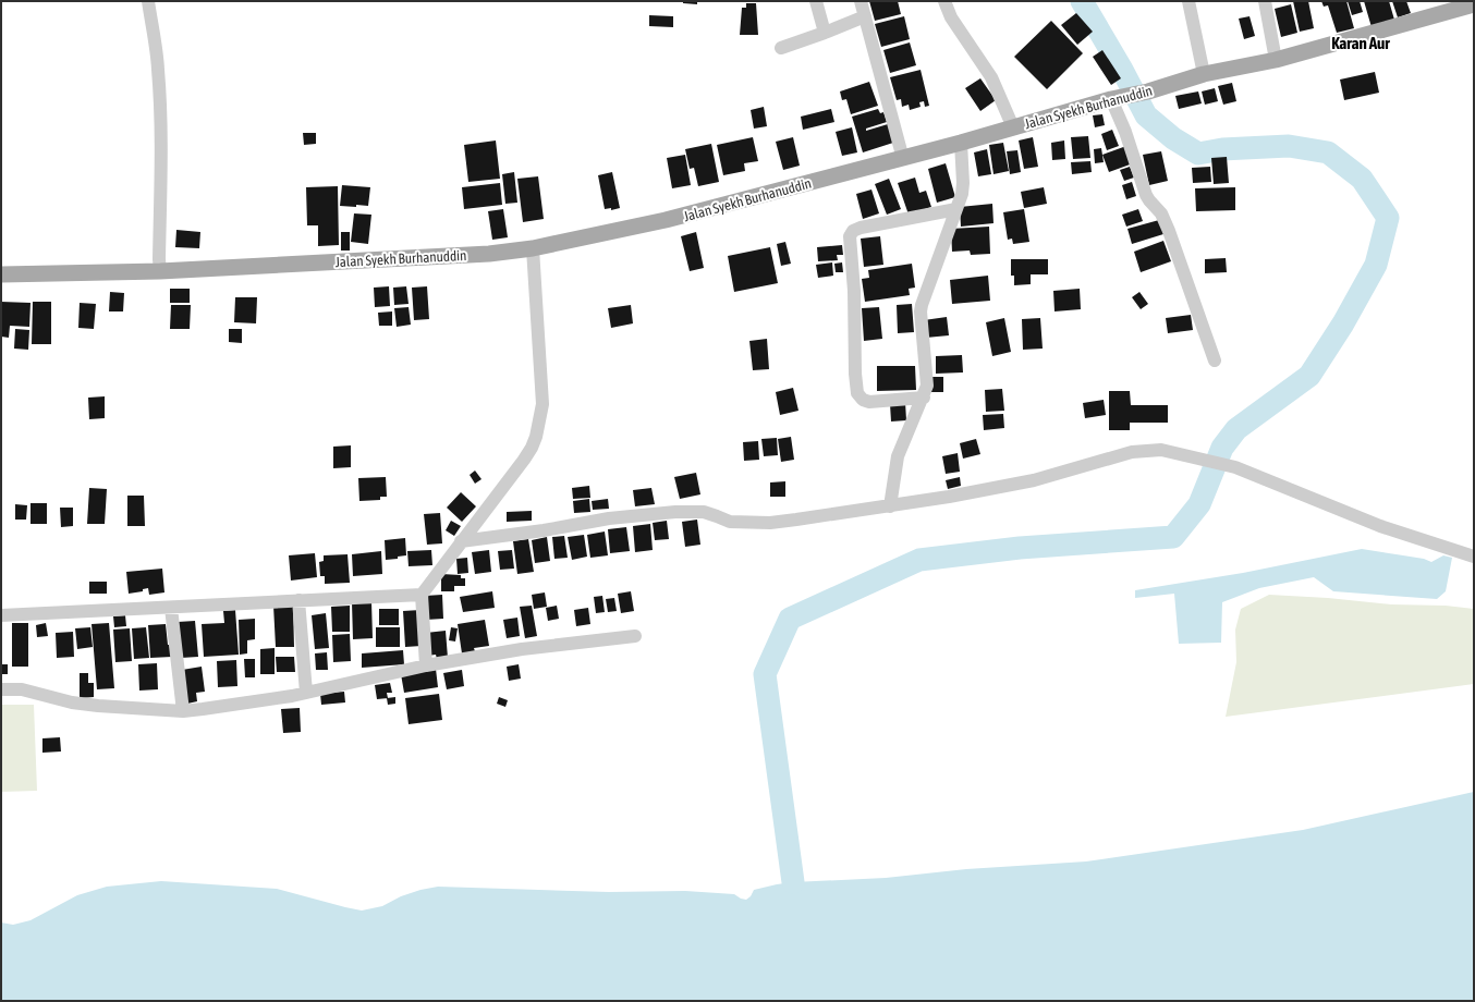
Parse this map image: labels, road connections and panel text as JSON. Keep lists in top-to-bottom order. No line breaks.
{"streets":{"main road":["Jalan Syekh Burhanuddin"]},"districts":["Karan Aur"]}
